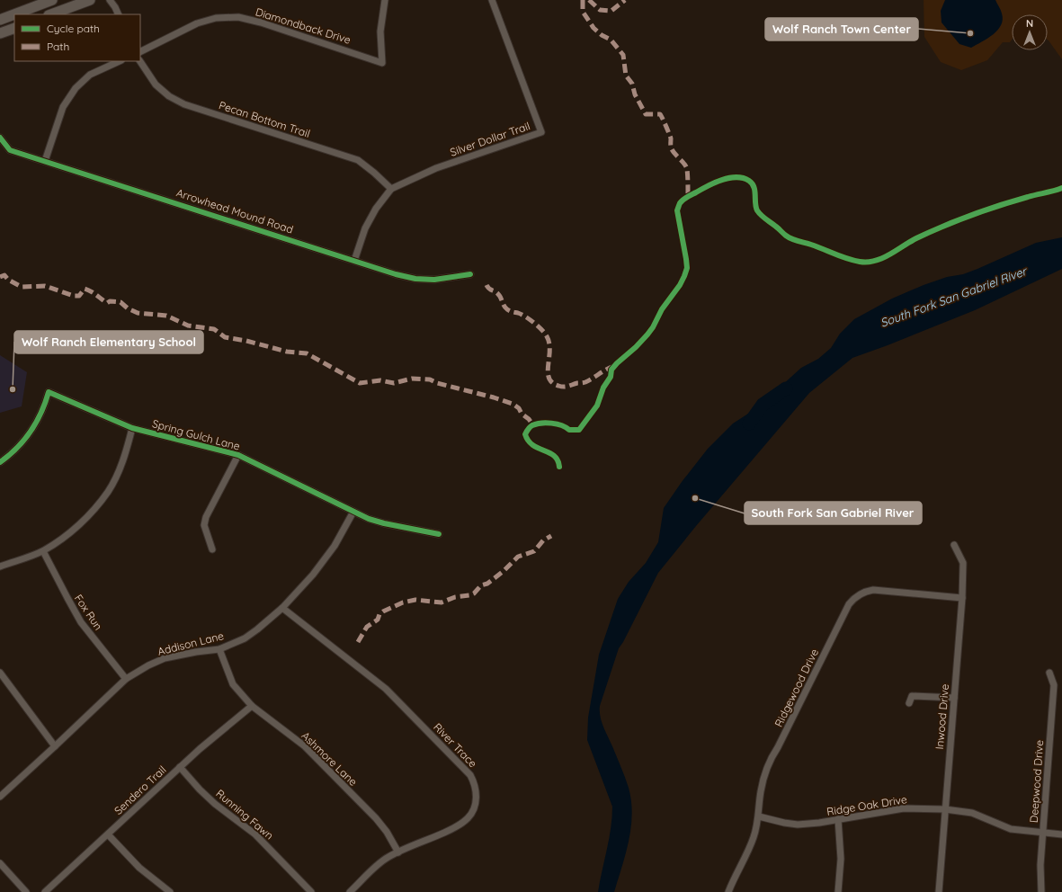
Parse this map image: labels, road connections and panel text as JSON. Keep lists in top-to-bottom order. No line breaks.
{"streets":{"street":["Diamondback Drive","Pecan Bottom Trail","Silver Dollar Trail","Arrowhead Mound Road","Spring Gulch Lane","Fox Run","Addison Lane","Ridgewood Drive","Inwood Drive","River Trace","Ashmore Lane","Deepwood Drive","Sendero Trail","Ridge Oak Drive","Running Fawn"]},"crossings":[["Pecan Bottom Trail","Silver Dollar Trail"],["Silver Dollar Trail","Arrowhead Mound Road"],["Spring Gulch Lane","Addison Lane"],["Fox Run","Addison Lane"],["Addison Lane","River Trace"],["Addison Lane","Ashmore Lane"],["Ridgewood Drive","Inwood Drive"],["Ridgewood Drive","Ridge Oak Drive"],["Inwood Drive","Ridge Oak Drive"],["River Trace","Ashmore Lane"],["Ashmore Lane","Sendero Trail"],["Deepwood Drive","Ridge Oak Drive"],["Sendero Trail","Running Fawn"]],"water":["South Fork San Gabriel River"],"places":["Wolf Ranch Town Center","Wolf Ranch Elementary School","South Fork San Gabriel River"],"legend":["Cycle path","Path"],"north":"top"}
